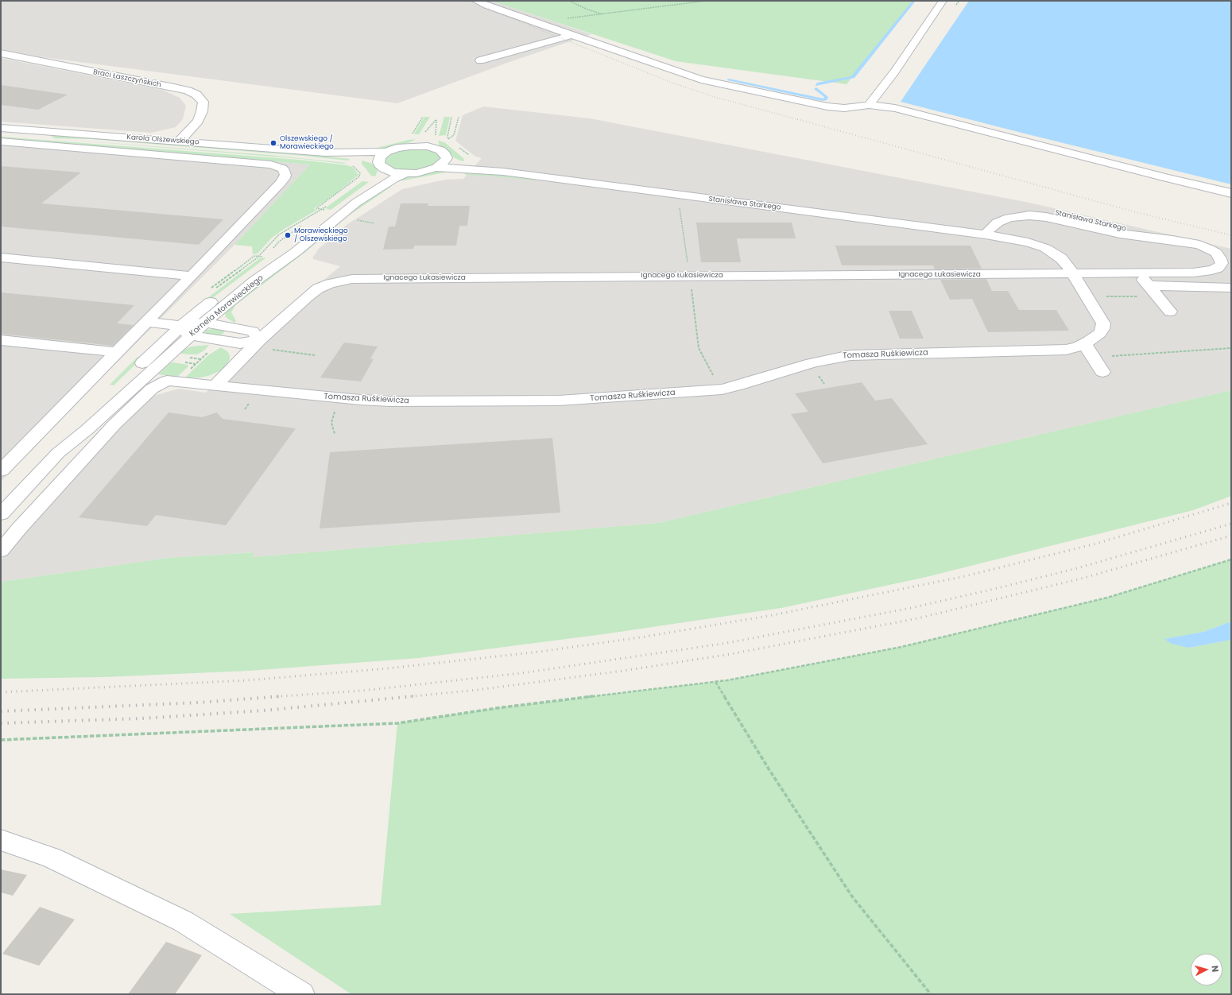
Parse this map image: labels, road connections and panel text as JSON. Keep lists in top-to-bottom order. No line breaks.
{"streets":{"street":["Braci Łaszczyńskich","Karola Olszewskiego","Stanisława Starkego","Ignacego Łukasiewicza","Kornela Morawieckiego","Tomasza Ruśkiewicza"]},"crossings":[["Braci Łaszczyńskich","Karola Olszewskiego"],["Karola Olszewskiego","Kornela Morawieckiego"],["Stanisława Starkego","Ignacego Łukasiewicza"],["Stanisława Starkego","Tomasza Ruśkiewicza"],["Ignacego Łukasiewicza","Tomasza Ruśkiewicza"]],"places":["Olszewskiego / Morawieckiego","Morawieckiego / Olszewskiego"],"north":"right"}
